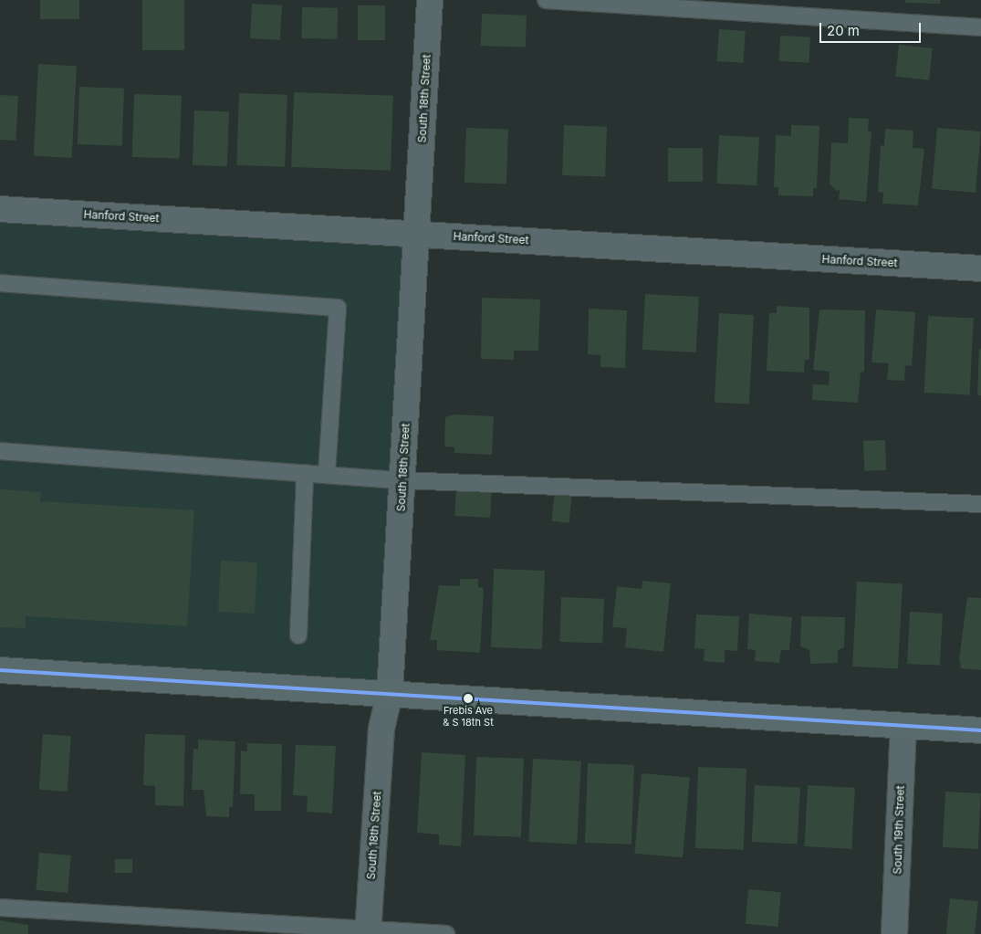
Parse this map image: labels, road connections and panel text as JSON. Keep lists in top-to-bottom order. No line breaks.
{"streets":{"street":["South 18th Street","Hanford Street","South 19th Street"]},"crossings":[["South 18th Street","Hanford Street"]],"places":["Frebis Ave & S 18th St"],"scale_bar":"20 m"}
